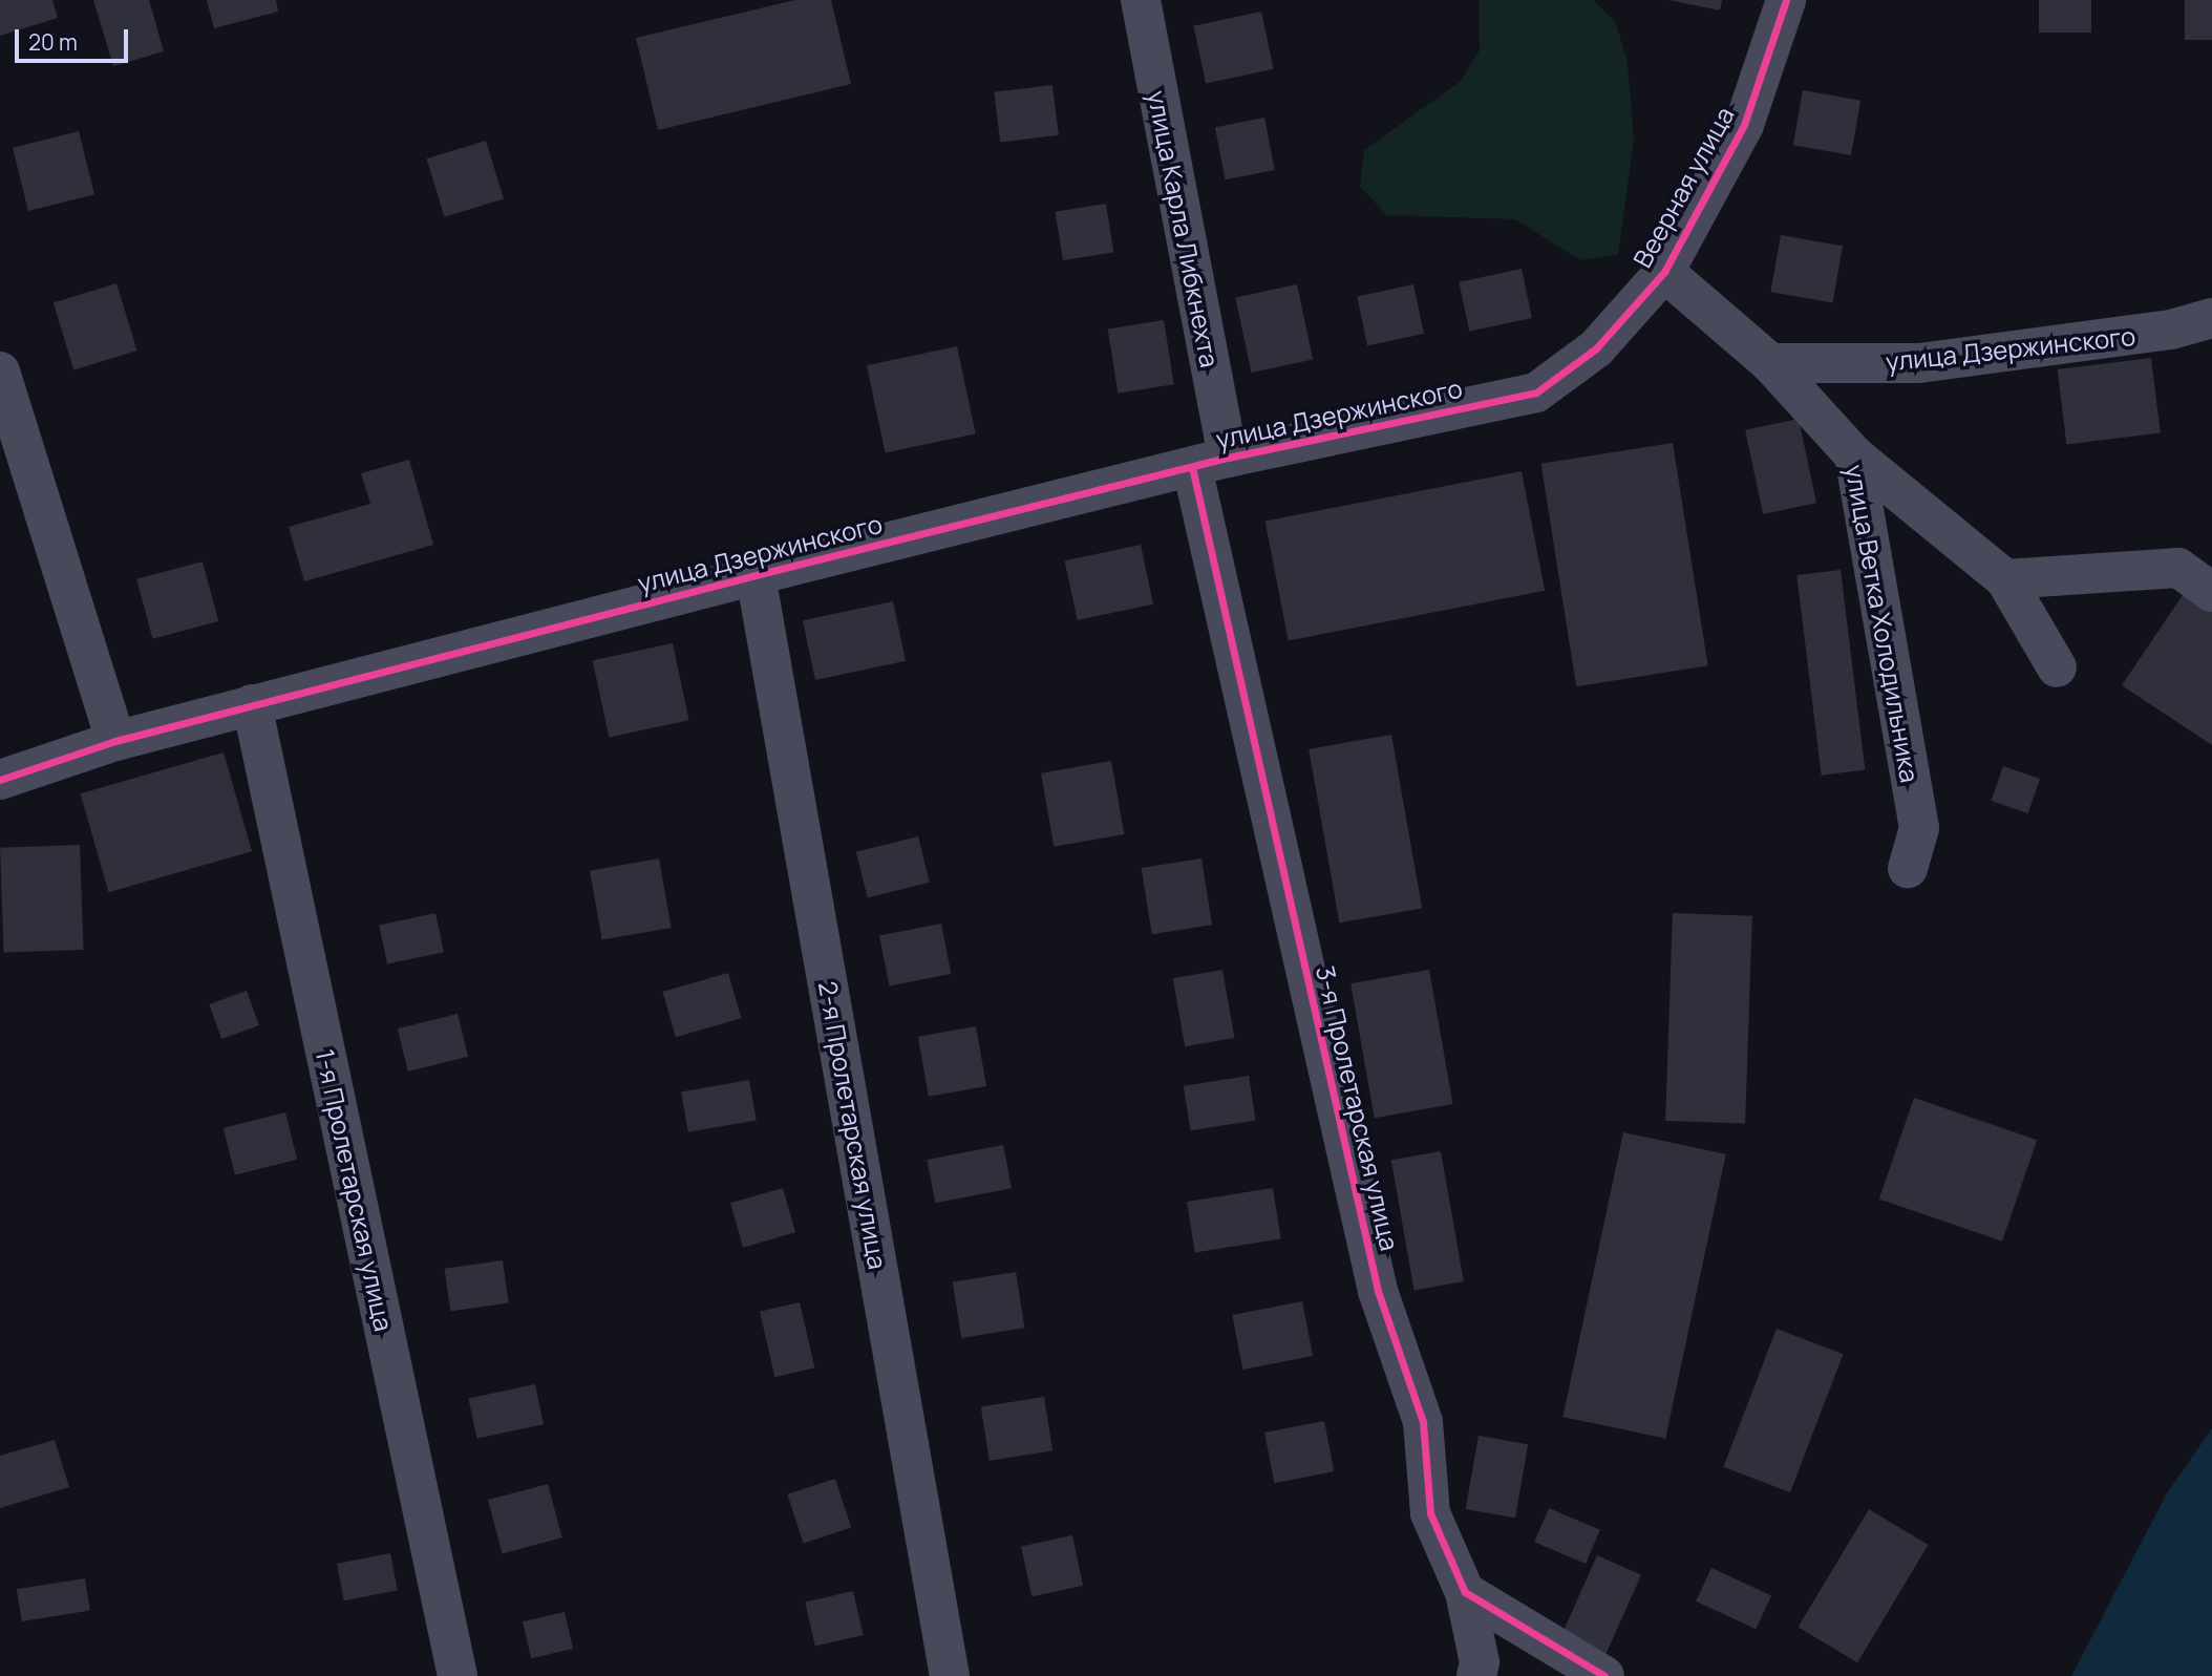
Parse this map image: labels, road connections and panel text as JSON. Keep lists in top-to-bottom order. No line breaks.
{"streets":{"street":["Веерная улица","улица Карла Либкнехта","улица Дзержинского","улица Ветка Холодильника","3-я Пролетарская улица","2-я Пролетарская улица","1-я Пролетарская улица"]},"crossings":[["Веерная улица","улица Дзержинского"],["улица Карла Либкнехта","улица Дзержинского"],["улица Карла Либкнехта","3-я Пролетарская улица"],["улица Дзержинского","улица Ветка Холодильника"],["улица Дзержинского","3-я Пролетарская улица"],["улица Дзержинского","2-я Пролетарская улица"],["улица Дзержинского","1-я Пролетарская улица"]],"scale_bar":"20 m"}
